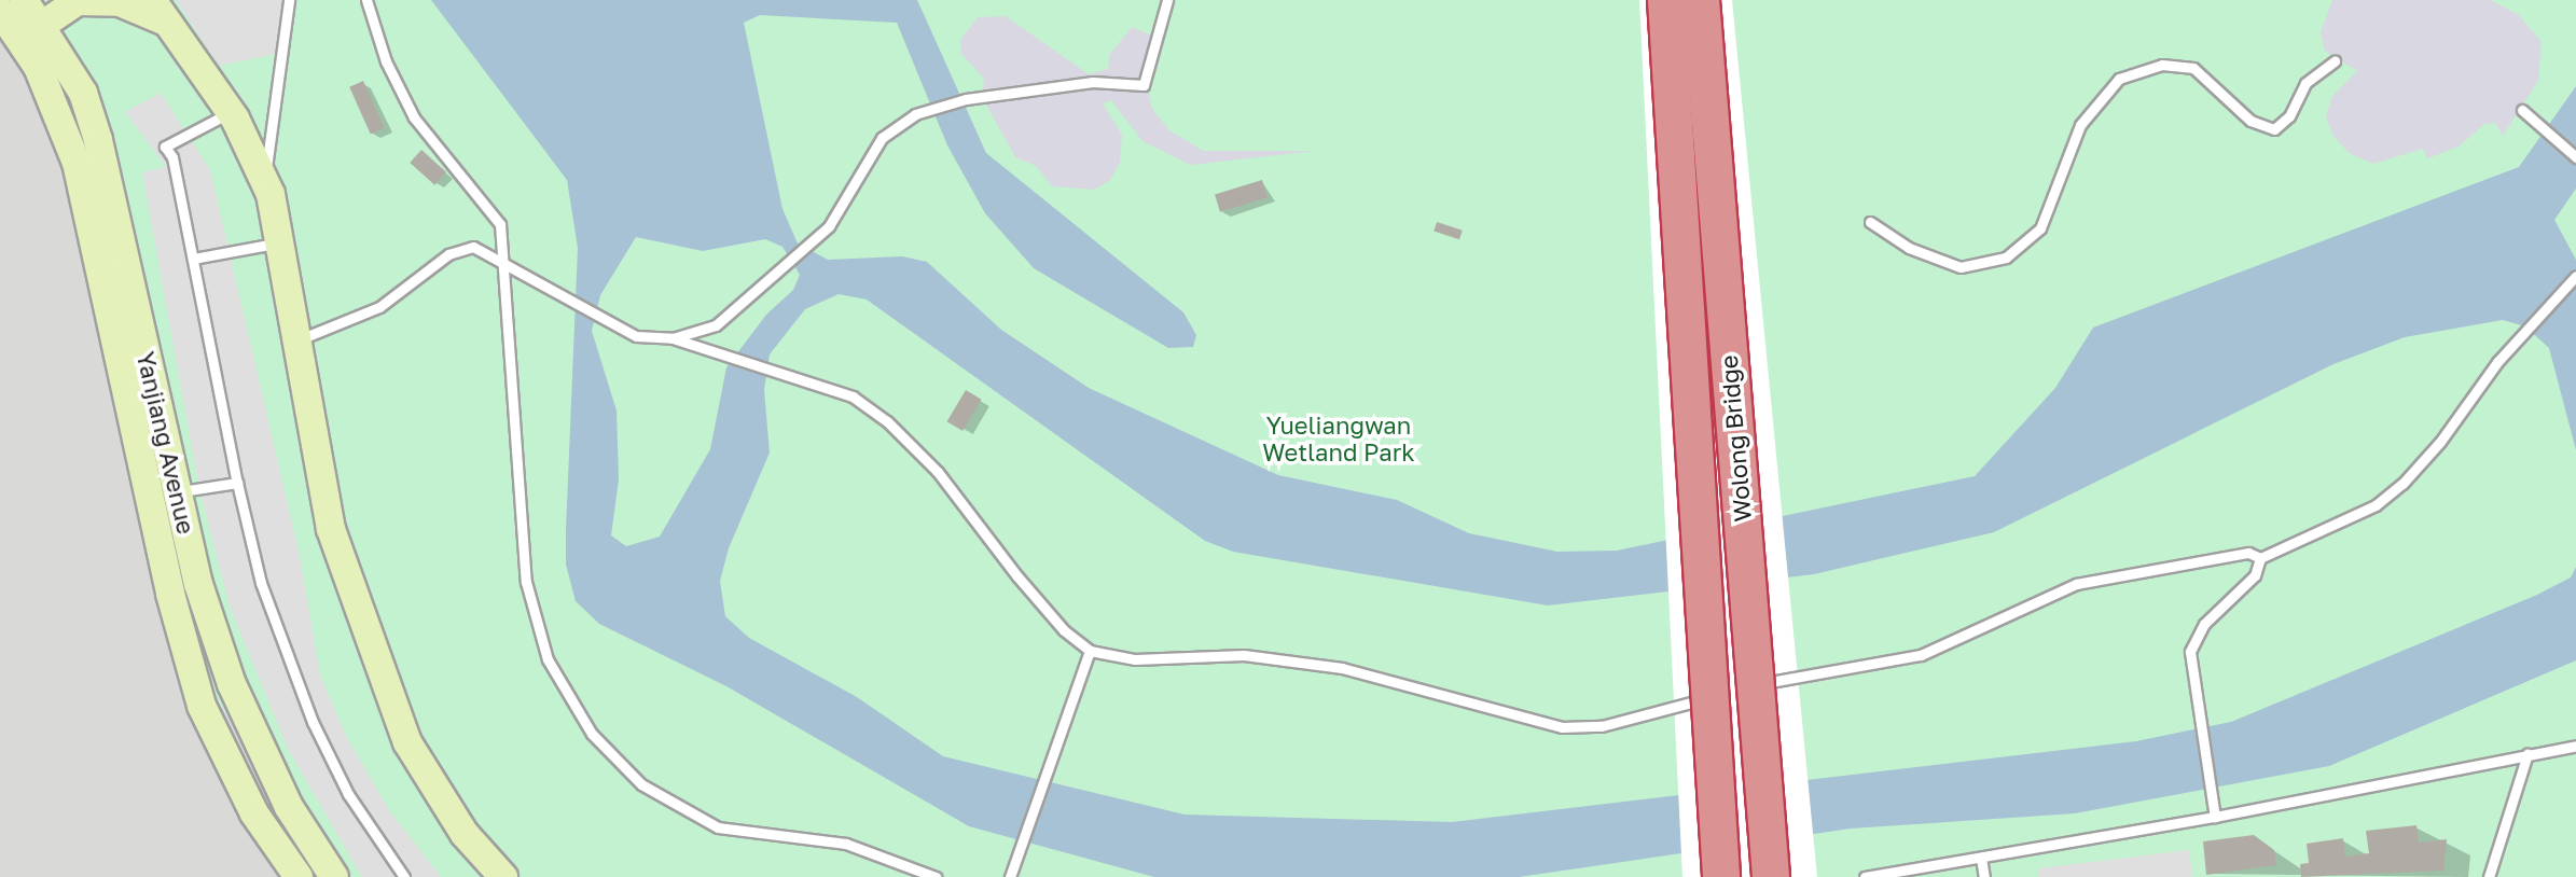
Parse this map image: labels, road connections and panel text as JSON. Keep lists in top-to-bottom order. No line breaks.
{"streets":{"highway":["Wolong Bridge"],"main road":["Yanjiang Avenue"]},"parks":["Yueliangwan Wetland Park"]}
